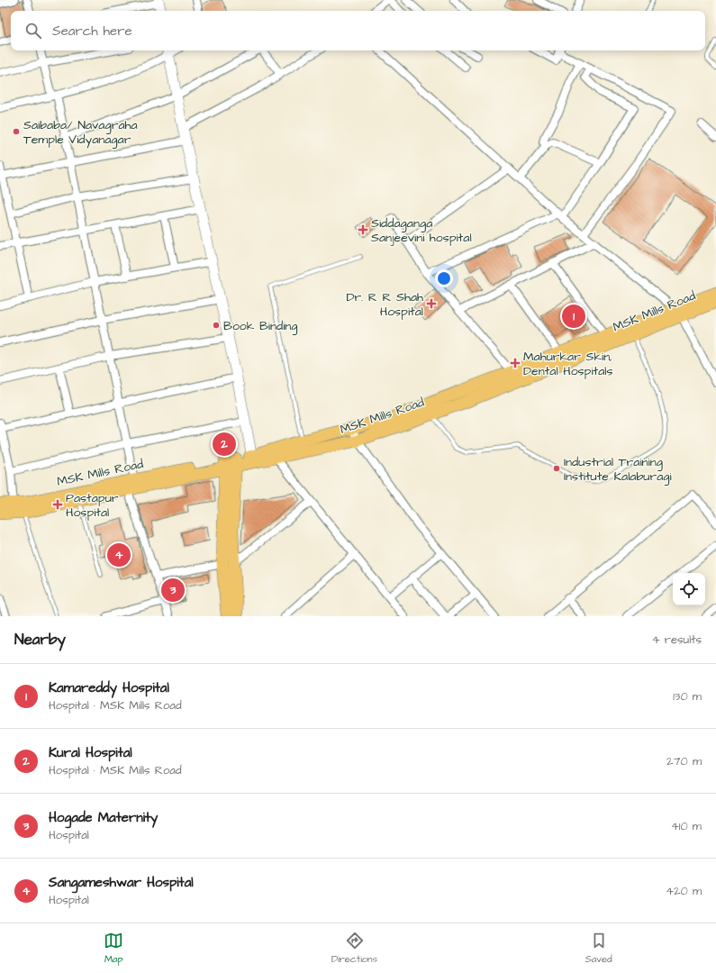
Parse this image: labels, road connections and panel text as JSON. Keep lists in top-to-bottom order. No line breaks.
{"streets":{"main road":["MSK Mills Road"]},"places":{"other":["Saibaba/ Navagraha Temple Vidyanagar","Book Binding","Industrial Training Institute Kalaburagi"],"health":["Siddaganga Sanjeevini hospital","Dr. R R Shah Hospital","Mahurkar Skin, Dental Hospitals","Pastapur Hospital"]},"page":{"search":"Search here","pins":["1","2","4","3"],"heading":["Nearby","4 results"],"list":[{"mark":"1","name":"Kamareddy Hospital","note":"Hospital · MSK Mills Road","value":"130 m"},{"mark":"2","name":"Kural Hospital","note":"Hospital · MSK Mills Road","value":"270 m"},{"mark":"3","name":"Hogade Maternity","note":"Hospital","value":"410 m"},{"mark":"4","name":"Sangameshwar Hospital","note":"Hospital","value":"420 m"}],"nav":["Map","Directions","Saved"]}}
